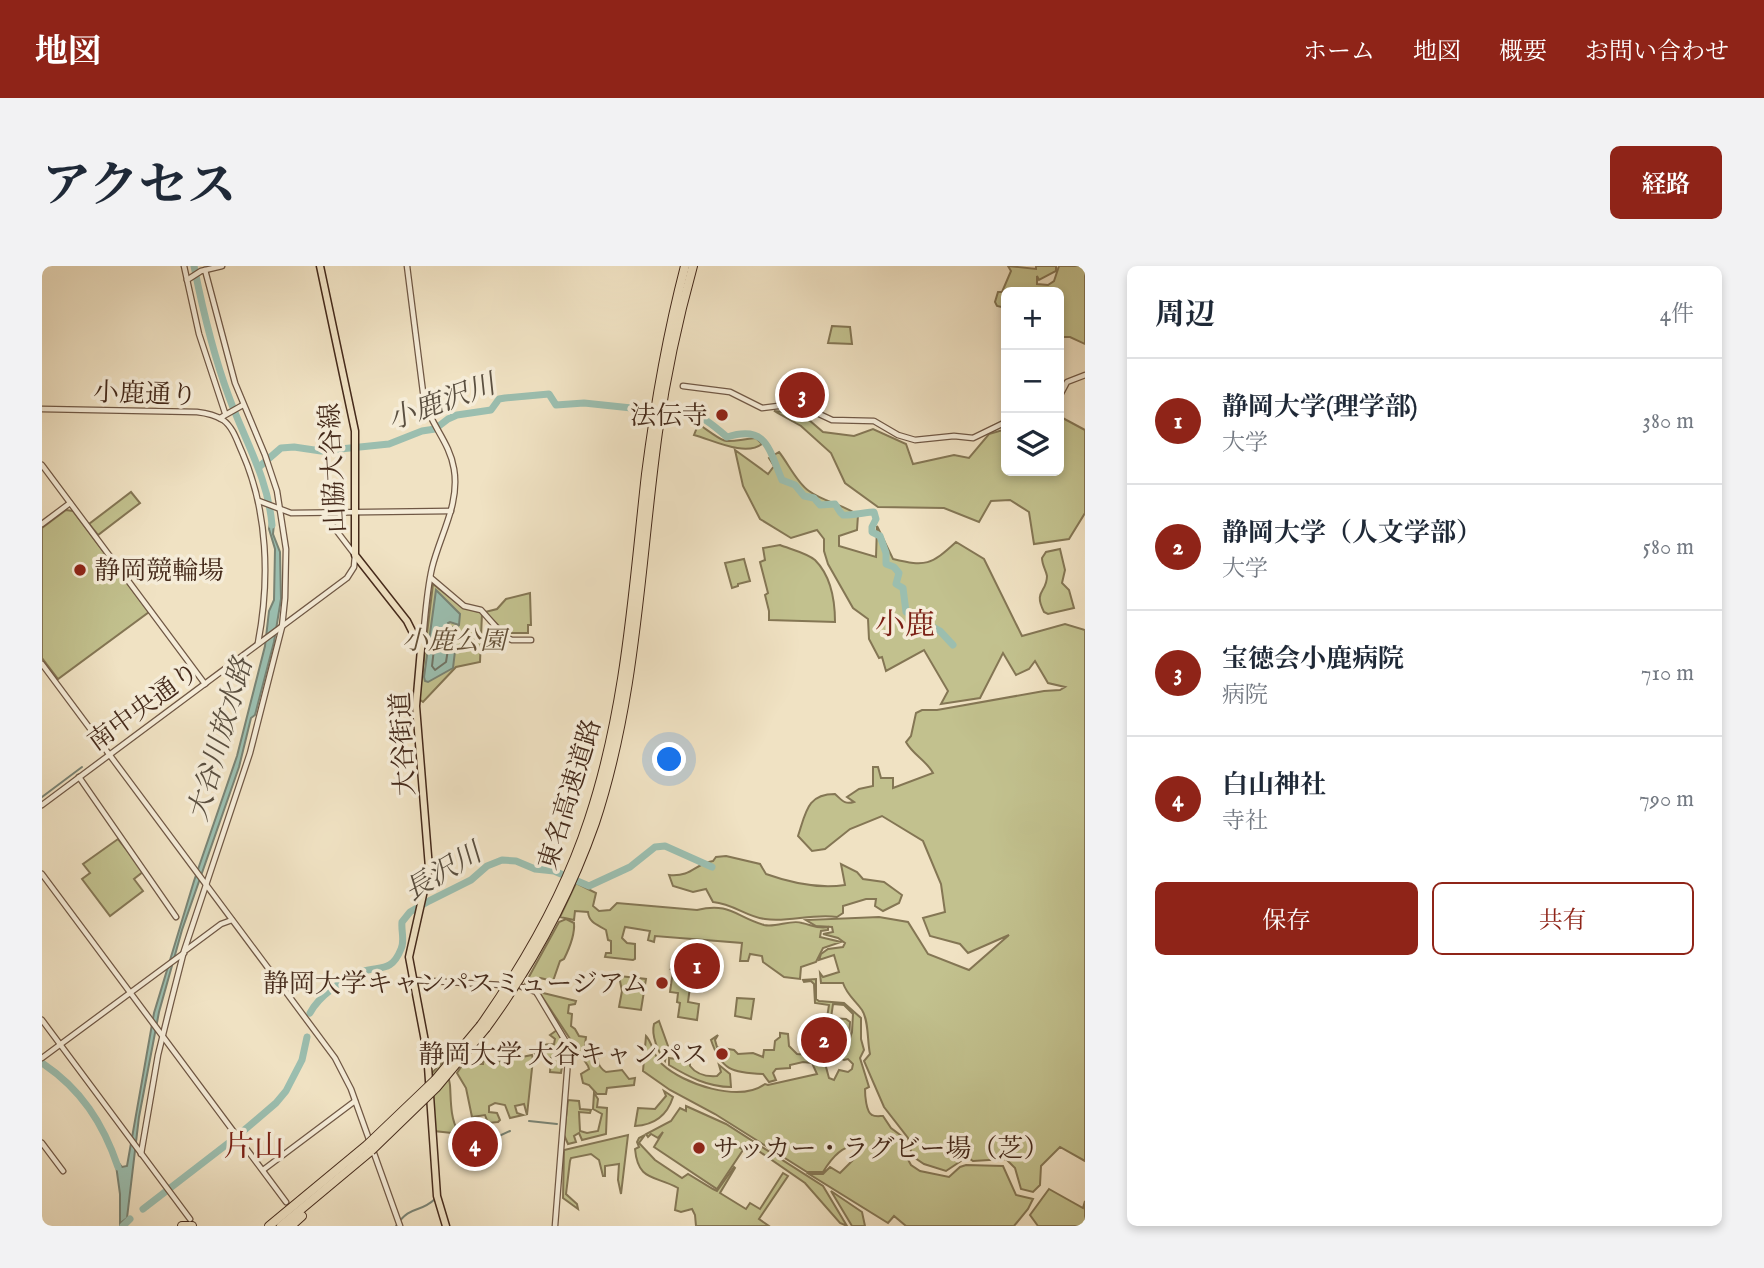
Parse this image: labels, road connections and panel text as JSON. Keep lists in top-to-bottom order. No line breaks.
{"streets":{"highway":["東名高速道路"],"main road":["山脇大谷線","大谷街道"],"street":["小鹿通り","南中央通り"]},"crossings":[["小鹿通り","南中央通り"],["山脇大谷線","南中央通り"],["山脇大谷線","大谷街道"]],"districts":["小鹿","片山"],"water":["小鹿沢川","大谷川放水路","長沢川"],"parks":["小鹿公園"],"places":["法伝寺","静岡競輪場","静岡大学キャンパスミュージアム","静岡大学 大谷キャンパス","サッカー・ラグビー場（芝）"],"page":{"header":"地図","nav":["ホーム","地図","概要","お問い合わせ"],"title":"アクセス","buttons":["経路",["保存","共有"]],"heading":["周辺","4件"],"map_buttons":["+","−"],"list":[{"mark":"1","name":"静岡大学(理学部)","note":"大学","value":"380 m"},{"mark":"2","name":"静岡大学（人文学部）","note":"大学","value":"580 m"},{"mark":"3","name":"宝徳会小鹿病院","note":"病院","value":"710 m"},{"mark":"4","name":"白山神社","note":"寺社","value":"790 m"}],"pins":["3","1","2","4"]}}
